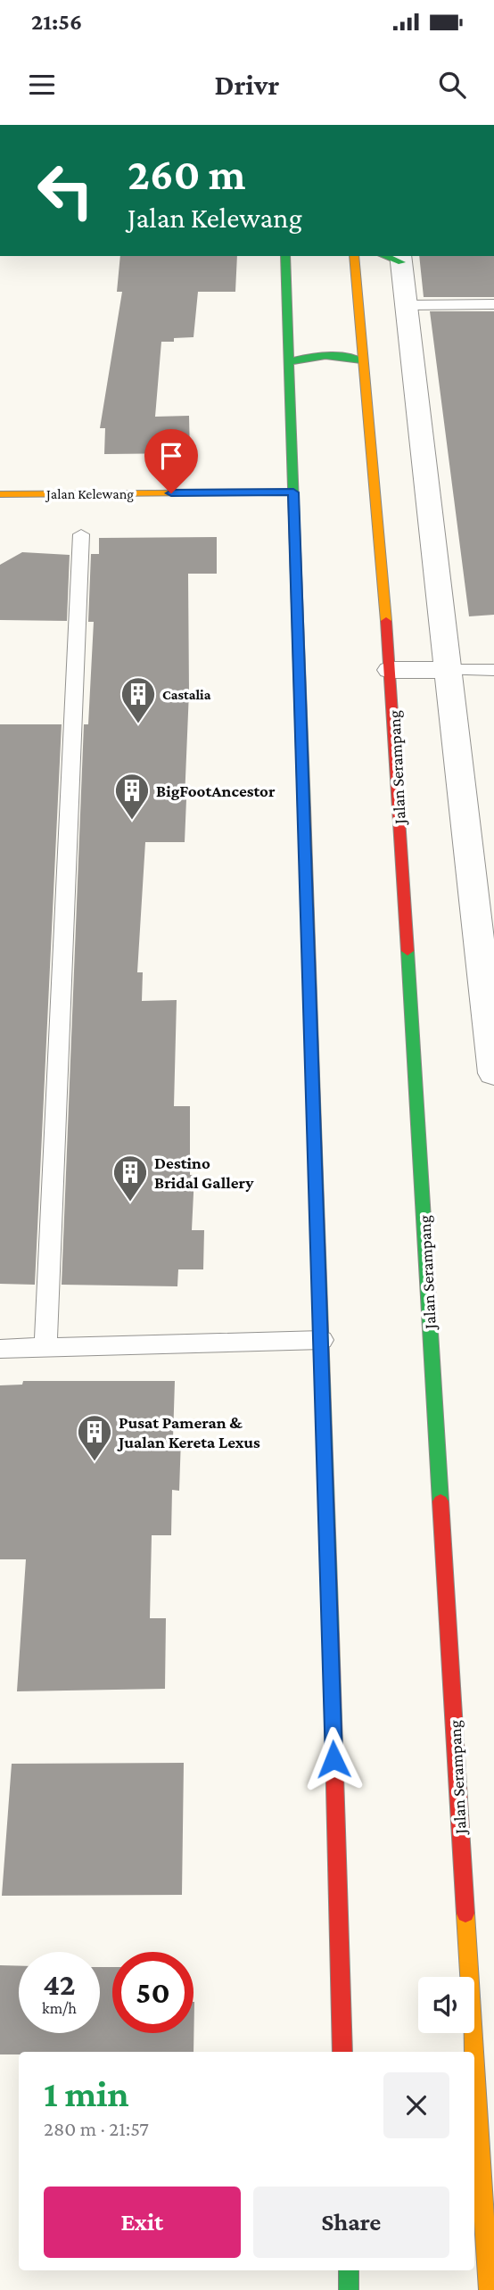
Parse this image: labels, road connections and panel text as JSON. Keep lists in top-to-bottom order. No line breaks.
{"streets":{"main road":["Jalan Kelewang","Jalan Serampang"]},"places":{"building":["Castalia","BigFootAncestor","Destino Bridal Gallery","Pusat Pameran & Jualan Kereta Lexus"]},"page":{"status":"21:56","header":"Drivr","turn":["260 m","Jalan Kelewang"],"speed":"42 km/h","limit":"50","heading":["1 min","280 m · 21:57"],"buttons":["Exit","Share"]}}
